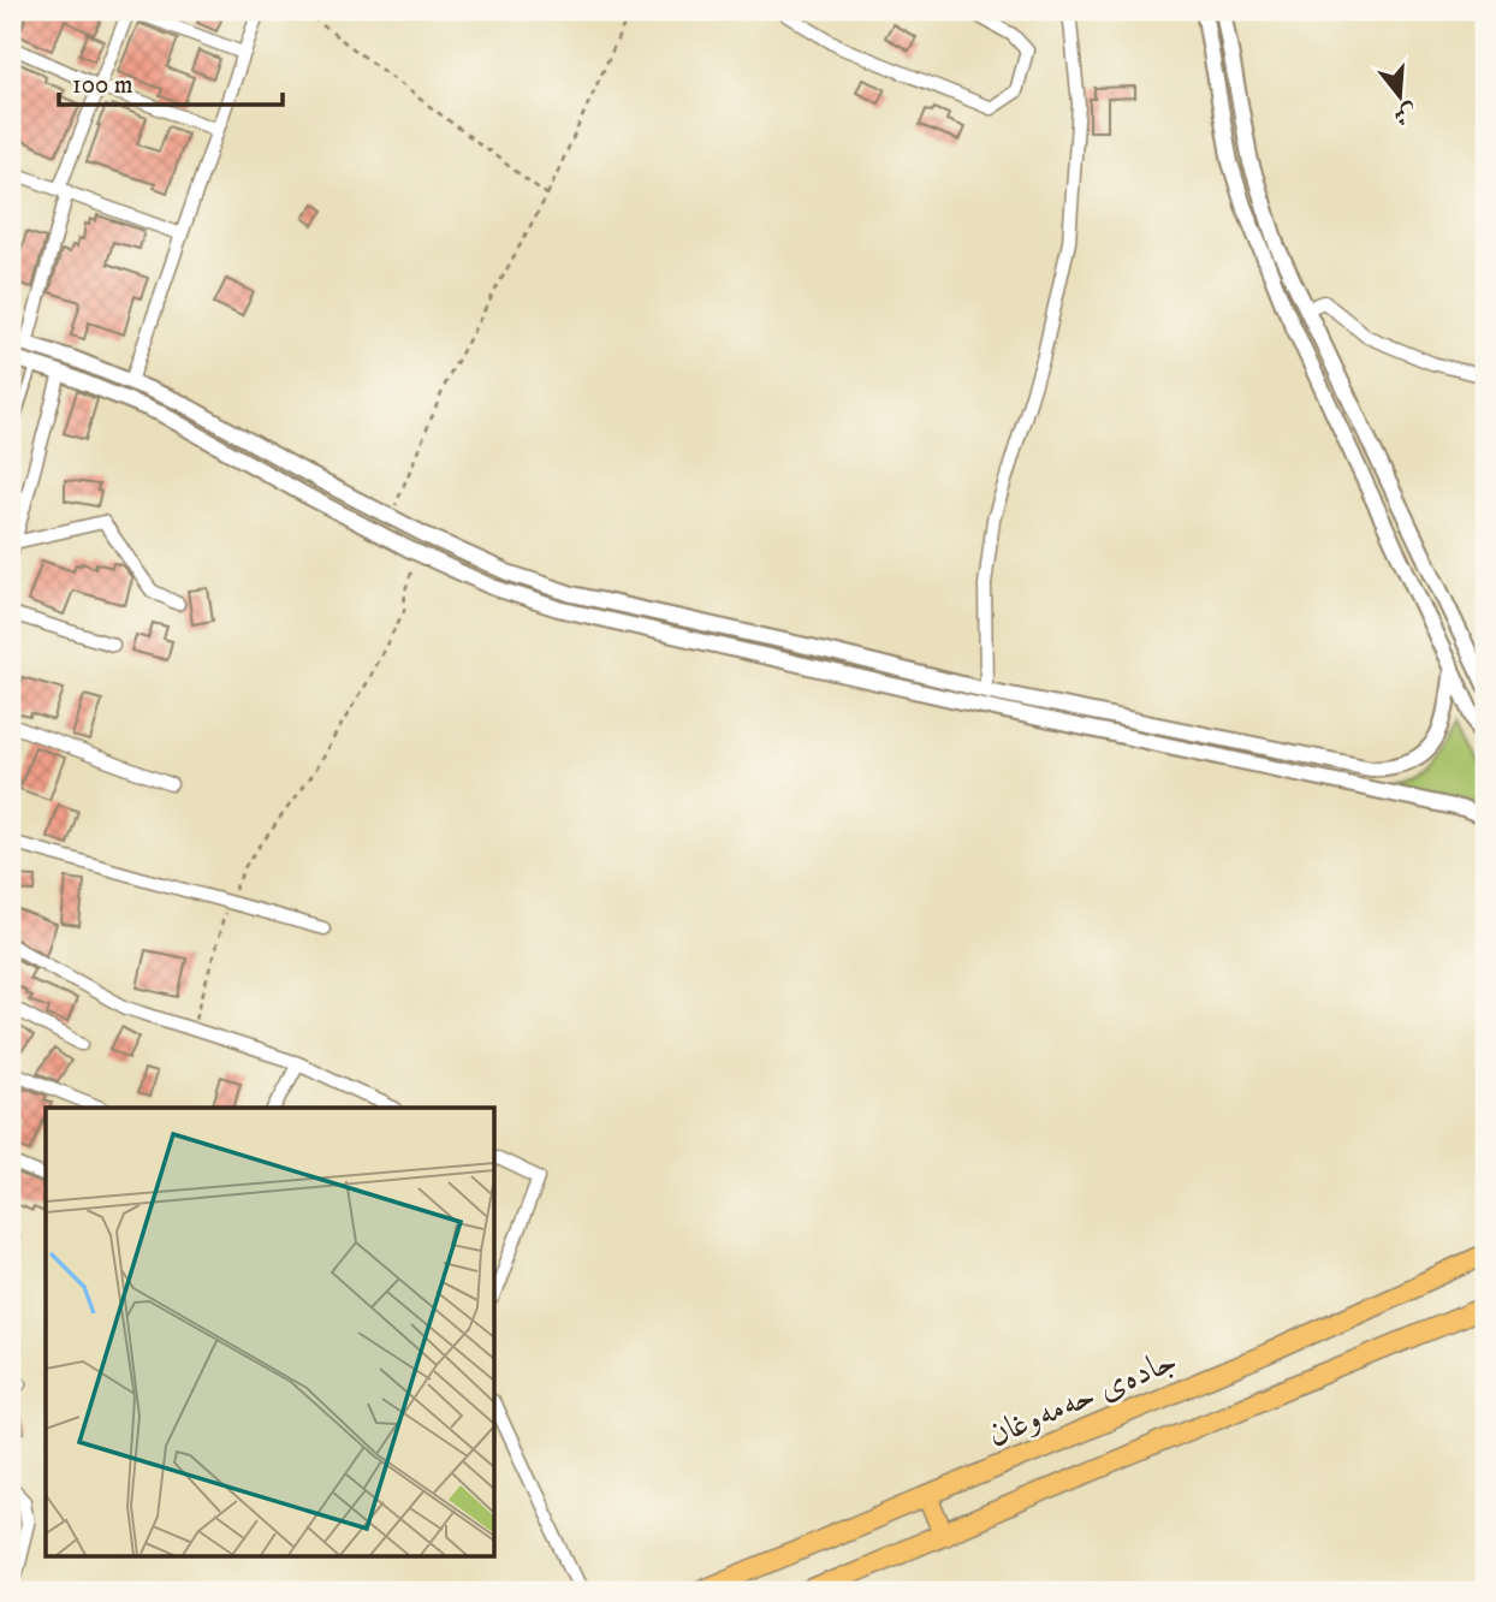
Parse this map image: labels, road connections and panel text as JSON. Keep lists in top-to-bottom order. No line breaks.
{"streets":{"main road":["جادەی حەمەوغان"]},"scale_bar":"100 m","north":"bottom"}
